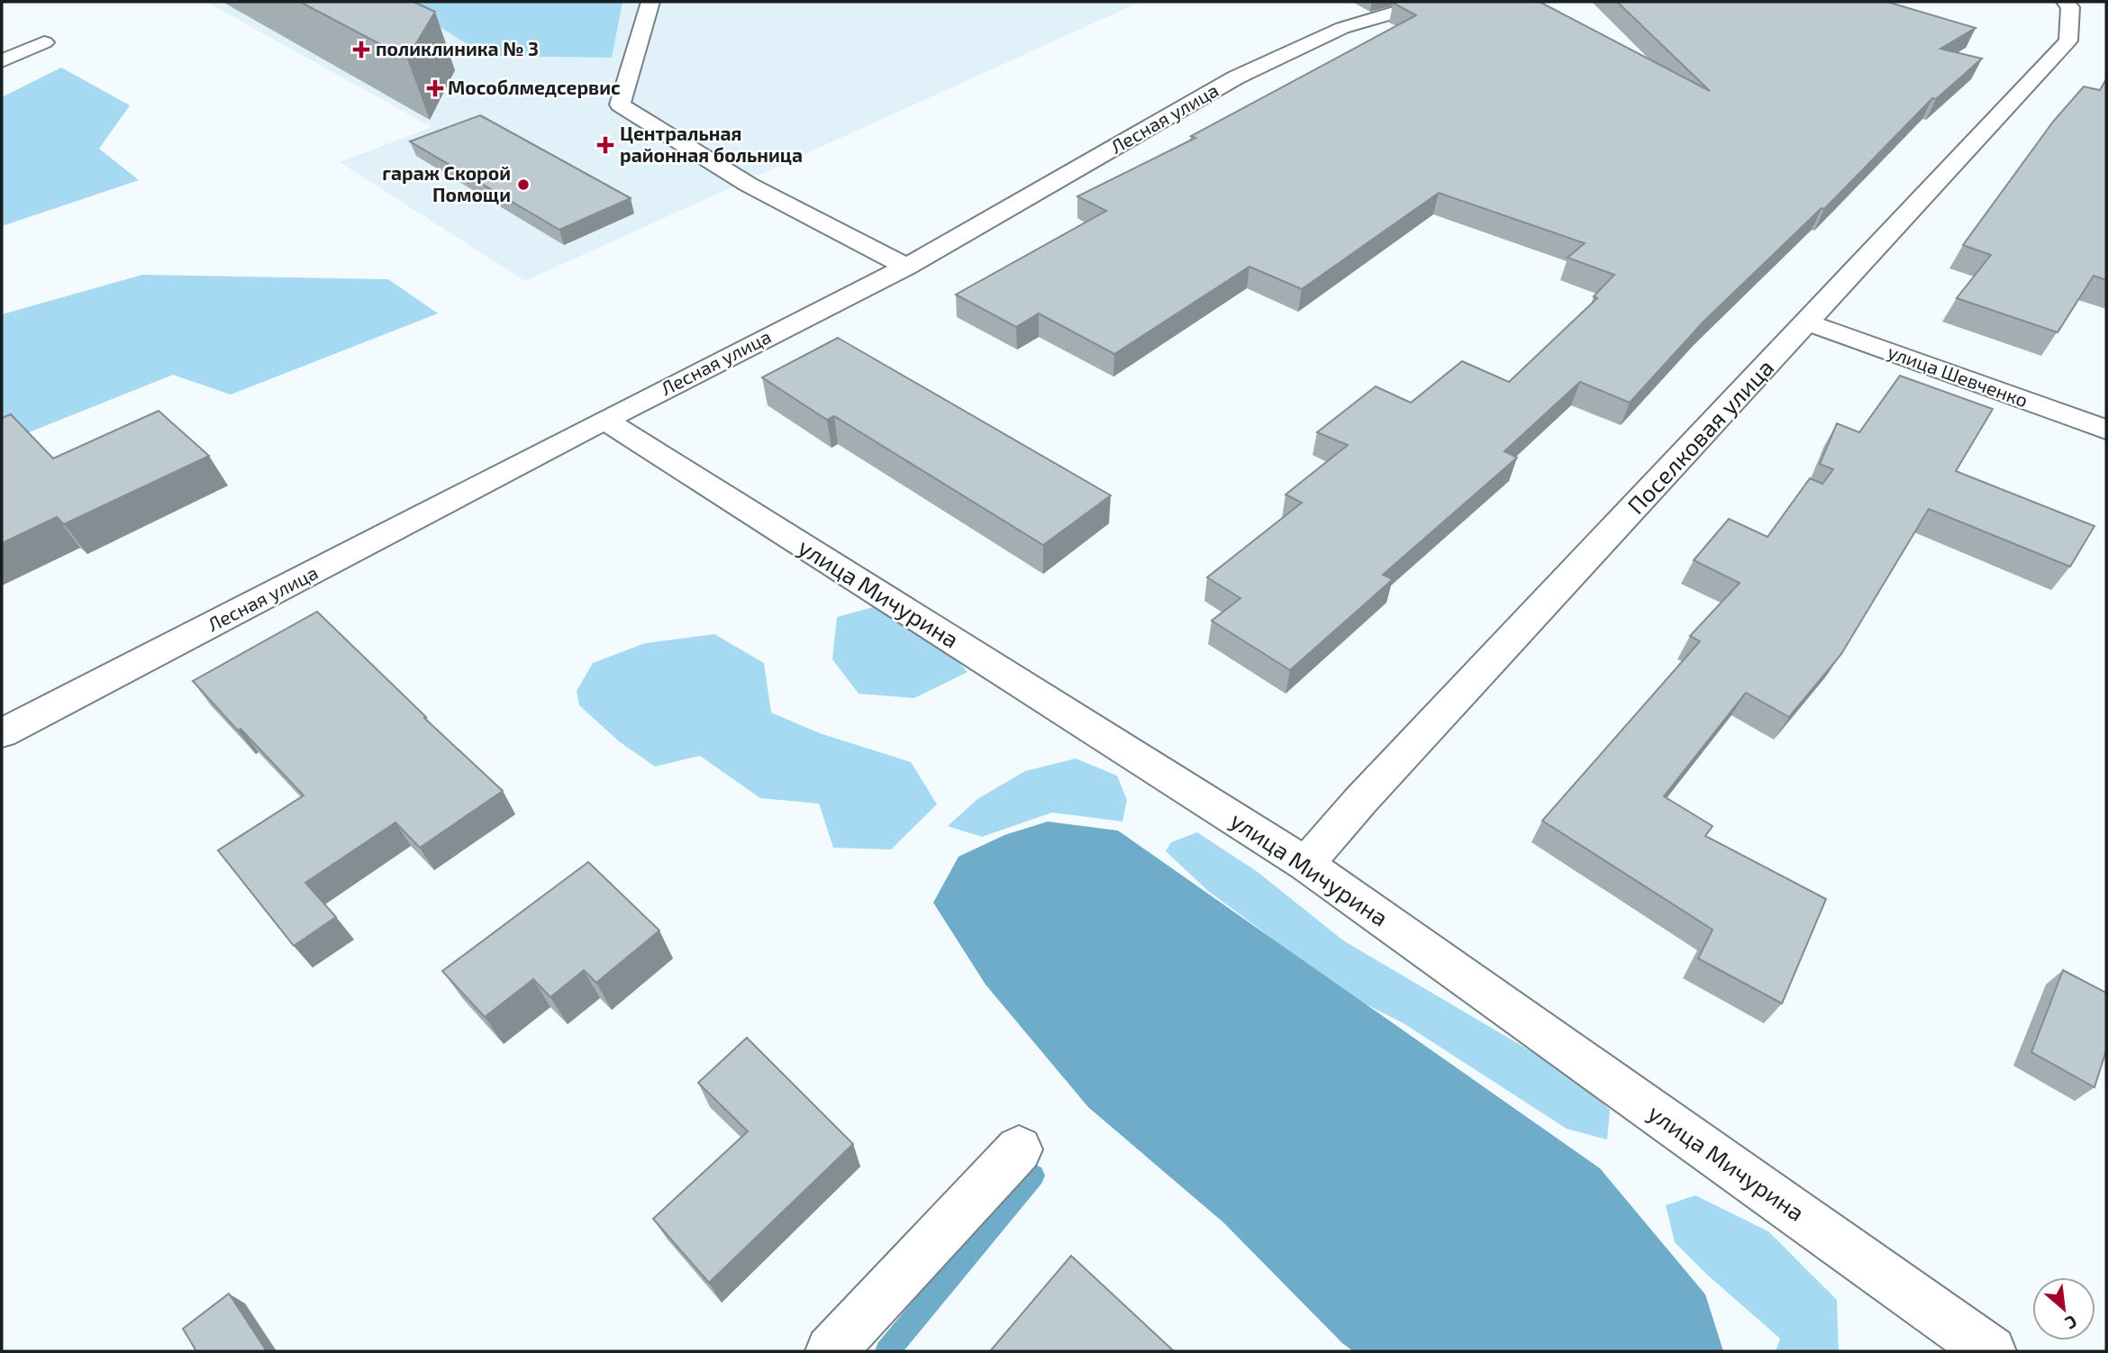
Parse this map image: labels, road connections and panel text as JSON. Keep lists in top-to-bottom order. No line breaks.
{"streets":{"street":["Лесная улица","улица Шевченко","Поселковая улица","улица Мичурина"]},"crossings":[["Лесная улица","улица Мичурина"],["улица Шевченко","Поселковая улица"],["Поселковая улица","улица Мичурина"]],"places":{"health":["поликлиника № 3","Мособлмедсервис","Центральная районная больница"],"other":["гараж Скорой Помощи"]},"north":"bottom right"}
